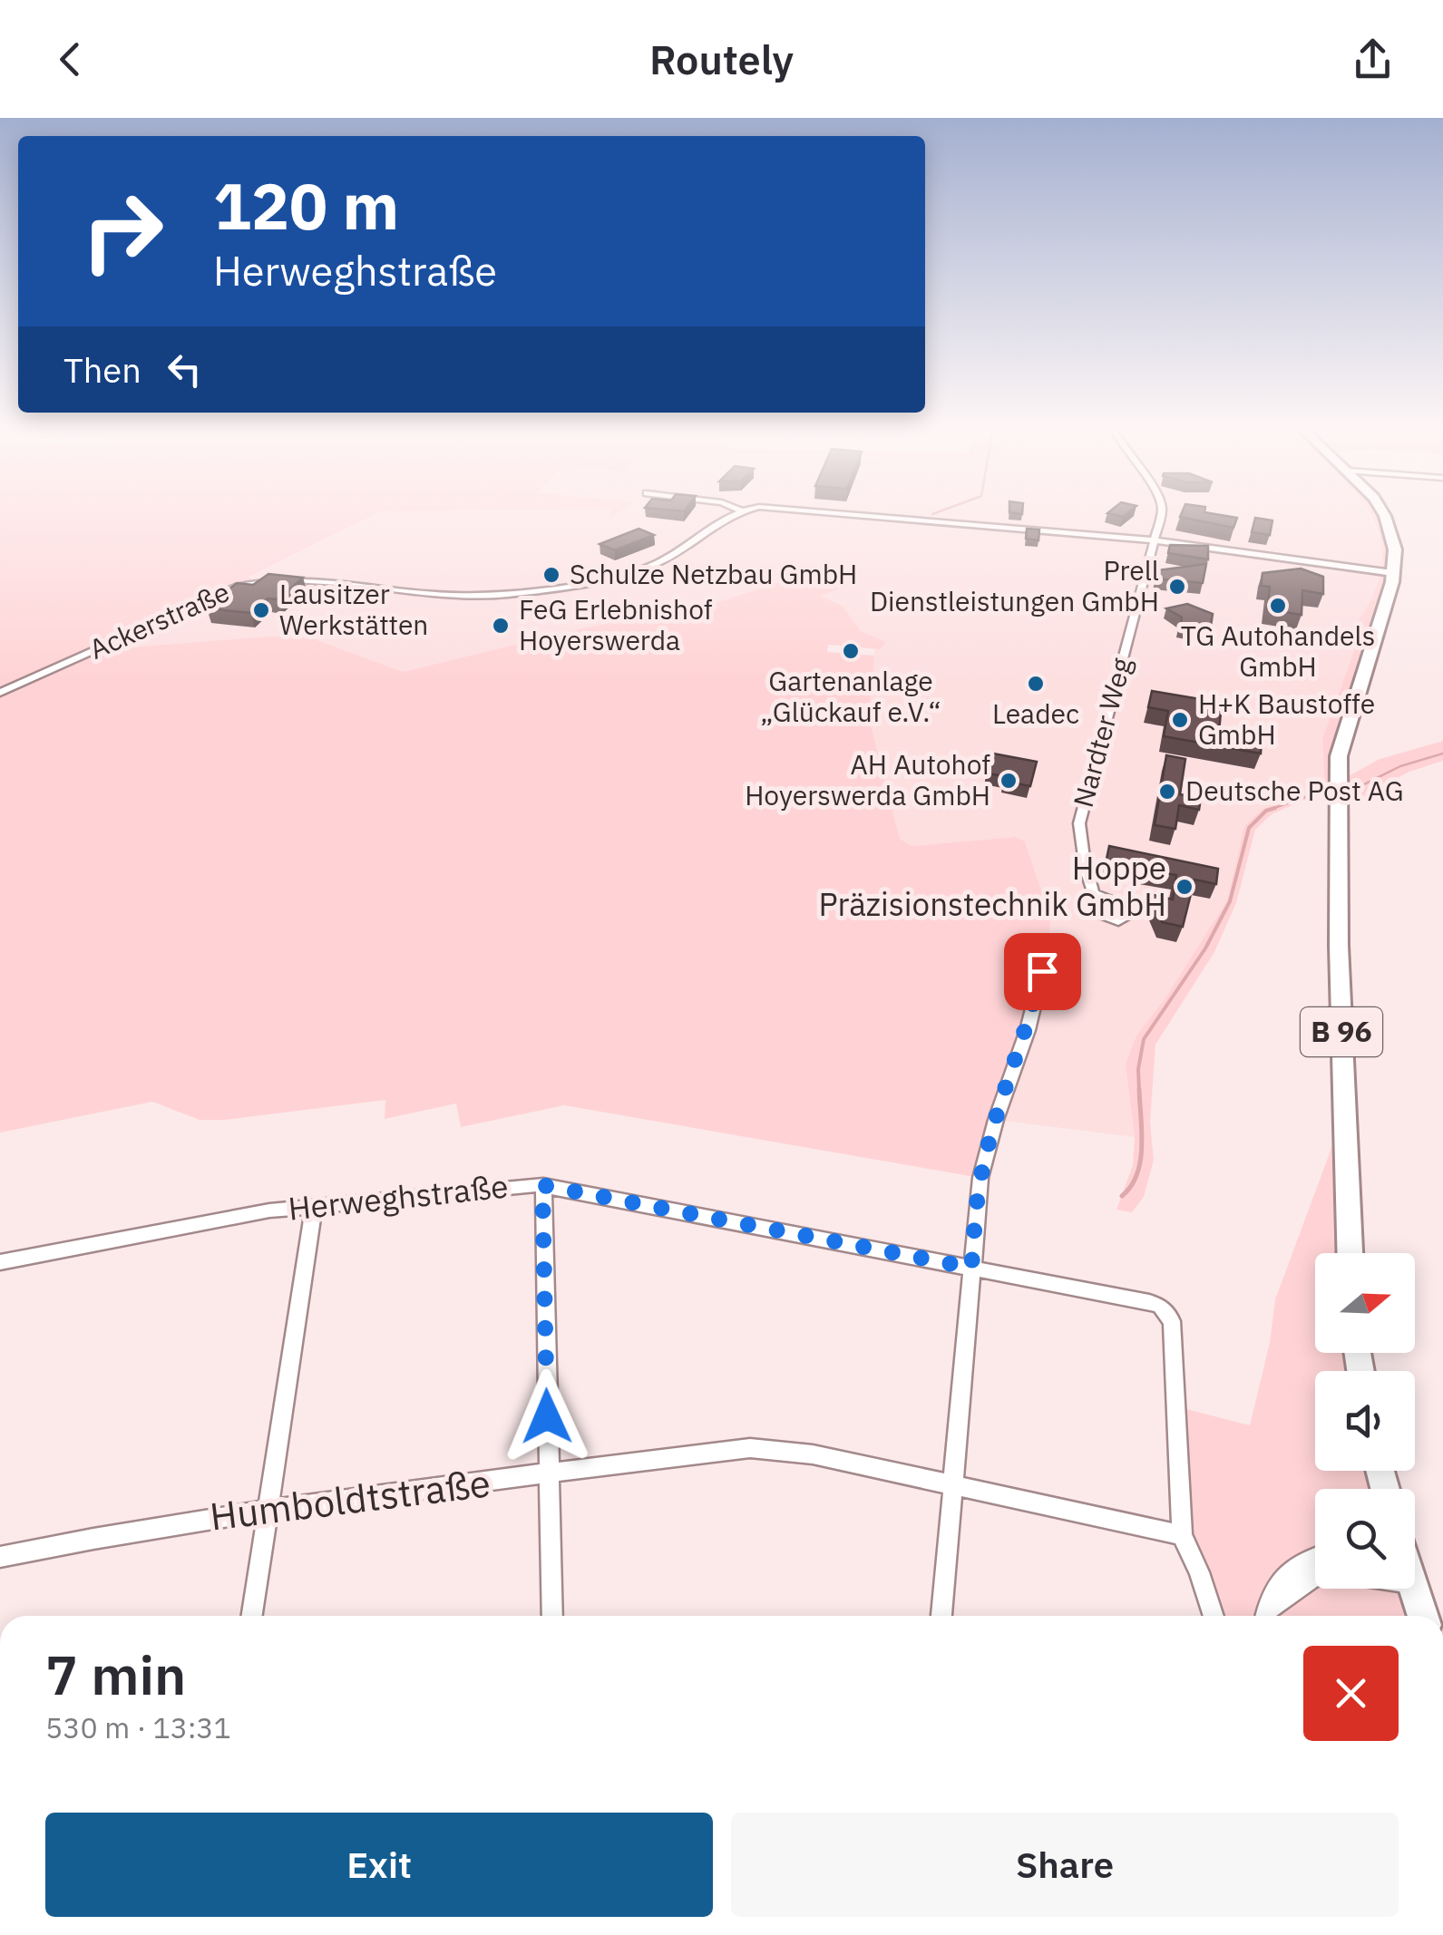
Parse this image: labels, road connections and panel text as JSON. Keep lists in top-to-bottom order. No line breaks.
{"streets":{"main road":["B 96"],"street":["Ackerstraße","Nardter Weg","Herweghstraße","Humboldtstraße"]},"crossings":[["Ackerstraße","Nardter Weg"],["Ackerstraße","B 96"],["Herweghstraße","Humboldtstraße"]],"places":["Schulze Netzbau GmbH","Prell Dienstleistungen GmbH","TG Autohandels GmbH","Lausitzer Werkstätten","FeG Erlebnishof Hoyerswerda","Gartenanlage „Glückauf e.V.“","Leadec","H+K Baustoffe GmbH","AH Autohof Hoyerswerda GmbH","Deutsche Post AG","Hoppe Präzisionstechnik GmbH"],"north":"right","page":{"header":"Routely","turn":["120 m","Herweghstraße"],"then":"Then","heading":["7 min","530 m · 13:31"],"buttons":["Exit","Share"]}}
